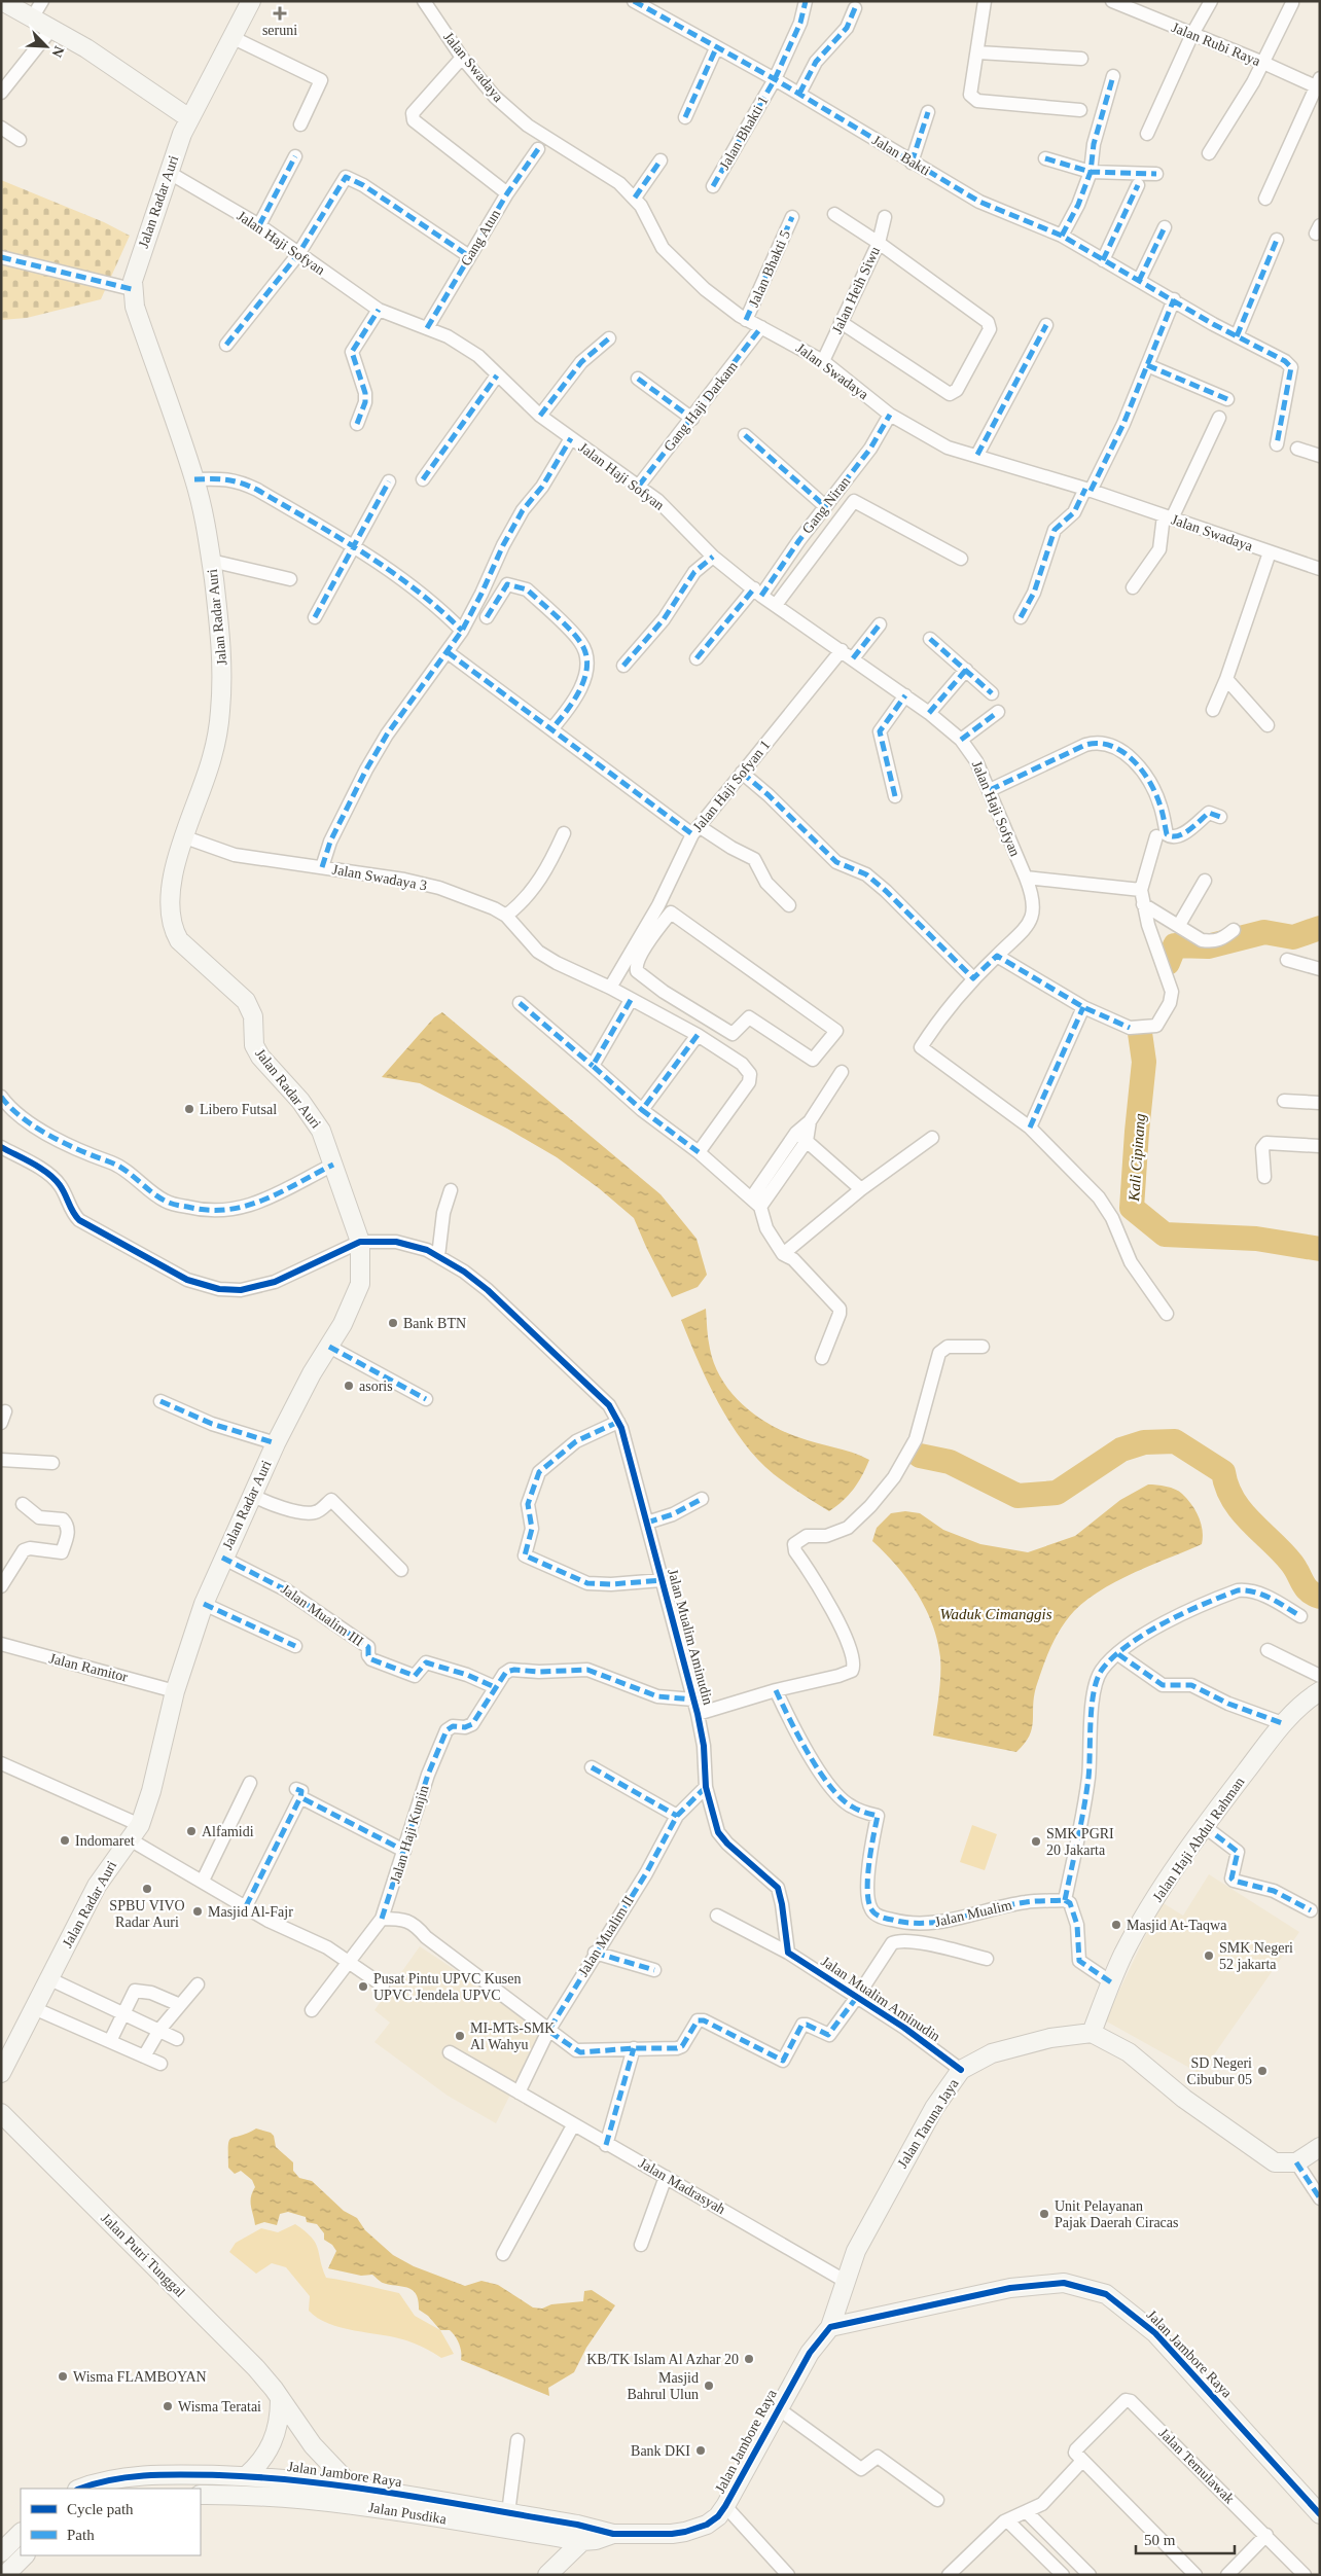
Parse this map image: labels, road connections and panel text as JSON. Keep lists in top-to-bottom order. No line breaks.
{"streets":{"street":["Jalan Rubi Raya","Jalan Swadaya","Jalan Bhakti 1","Jalan Bakti","Jalan Radar Auri","Gang Atun","Jalan Haji Sofyan","Jalan Bhakti 5","Jalan Heih Siwu","Gang Haji Darkam","Gang Niran","Jalan Haji Sofyan 1","Jalan Swadaya 3","Jalan Mualim III","Jalan Mualim Aminudin","Jalan Ramitor","Jalan Haji Kunjin","Jalan Haji Abdul Rahman","Jalan Mualim","Jalan Mualim II","Jalan Taruna Jaya","Jalan Madrasyah","Jalan Putri Tunggal","Jalan Jambore Raya","Jalan Temulawak","Jalan Pusdika"]},"crossings":[["Jalan Swadaya","Jalan Bhakti 5"],["Jalan Swadaya","Jalan Heih Siwu"],["Jalan Swadaya","Gang Haji Darkam"],["Jalan Swadaya","Gang Niran"],["Jalan Bhakti 1","Jalan Bakti"],["Jalan Radar Auri","Jalan Haji Sofyan"],["Jalan Radar Auri","Jalan Swadaya 3"],["Jalan Radar Auri","Jalan Mualim III"],["Jalan Radar Auri","Jalan Mualim Aminudin"],["Jalan Radar Auri","Jalan Ramitor"],["Gang Atun","Jalan Haji Sofyan"],["Jalan Haji Sofyan","Gang Haji Darkam"],["Jalan Haji Sofyan","Gang Niran"],["Jalan Haji Sofyan","Jalan Haji Sofyan 1"],["Jalan Haji Sofyan 1","Jalan Swadaya 3"],["Jalan Mualim III","Jalan Haji Kunjin"],["Jalan Mualim Aminudin","Jalan Haji Kunjin"],["Jalan Mualim Aminudin","Jalan Mualim"],["Jalan Mualim Aminudin","Jalan Mualim II"],["Jalan Mualim Aminudin","Jalan Taruna Jaya"],["Jalan Haji Abdul Rahman","Jalan Taruna Jaya"],["Jalan Mualim II","Jalan Madrasyah"],["Jalan Taruna Jaya","Jalan Madrasyah"],["Jalan Taruna Jaya","Jalan Jambore Raya"],["Jalan Putri Tunggal","Jalan Jambore Raya"],["Jalan Jambore Raya","Jalan Pusdika"]],"water":["Kali Cipinang","Waduk Cimanggis"],"places":{"health":["seruni"],"other":["Libero Futsal","Bank BTN","asoris","Alfamidi","Indomaret","SMK PGRI 20 Jakarta","SPBU VIVO Radar Auri","Masjid Al-Fajr","Masjid At-Taqwa","SMK Negeri 52 jakarta","Pusat Pintu UPVC Kusen UPVC Jendela UPVC","MI-MTs-SMK Al Wahyu","SD Negeri Cibubur 05","Unit Pelayanan Pajak Daerah Ciracas","KB/TK Islam Al Azhar 20","Wisma FLAMBOYAN","Masjid Bahrul Ulun","Wisma Teratai","Bank DKI"]},"legend":["Cycle path","Path"],"scale_bar":"50 m","north":"bottom right"}
